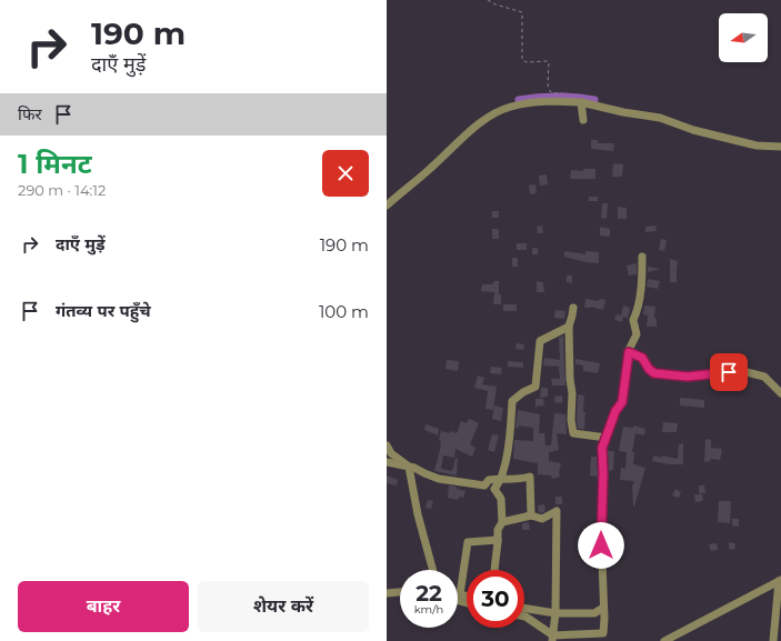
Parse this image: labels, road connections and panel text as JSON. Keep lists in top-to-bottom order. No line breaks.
{"north":"left","page":{"turn":["190 m","दाएँ मुड़ें"],"then":"फिर","heading":["1 मिनट","290 m · 14:12"],"list":[{"name":"दाएँ मुड़ें","value":"190 m"},{"name":"गंतव्य पर पहुँचे","value":"100 m"}],"speed":"22 km/h","limit":"30","buttons":["बाहर","शेयर करें"]}}
